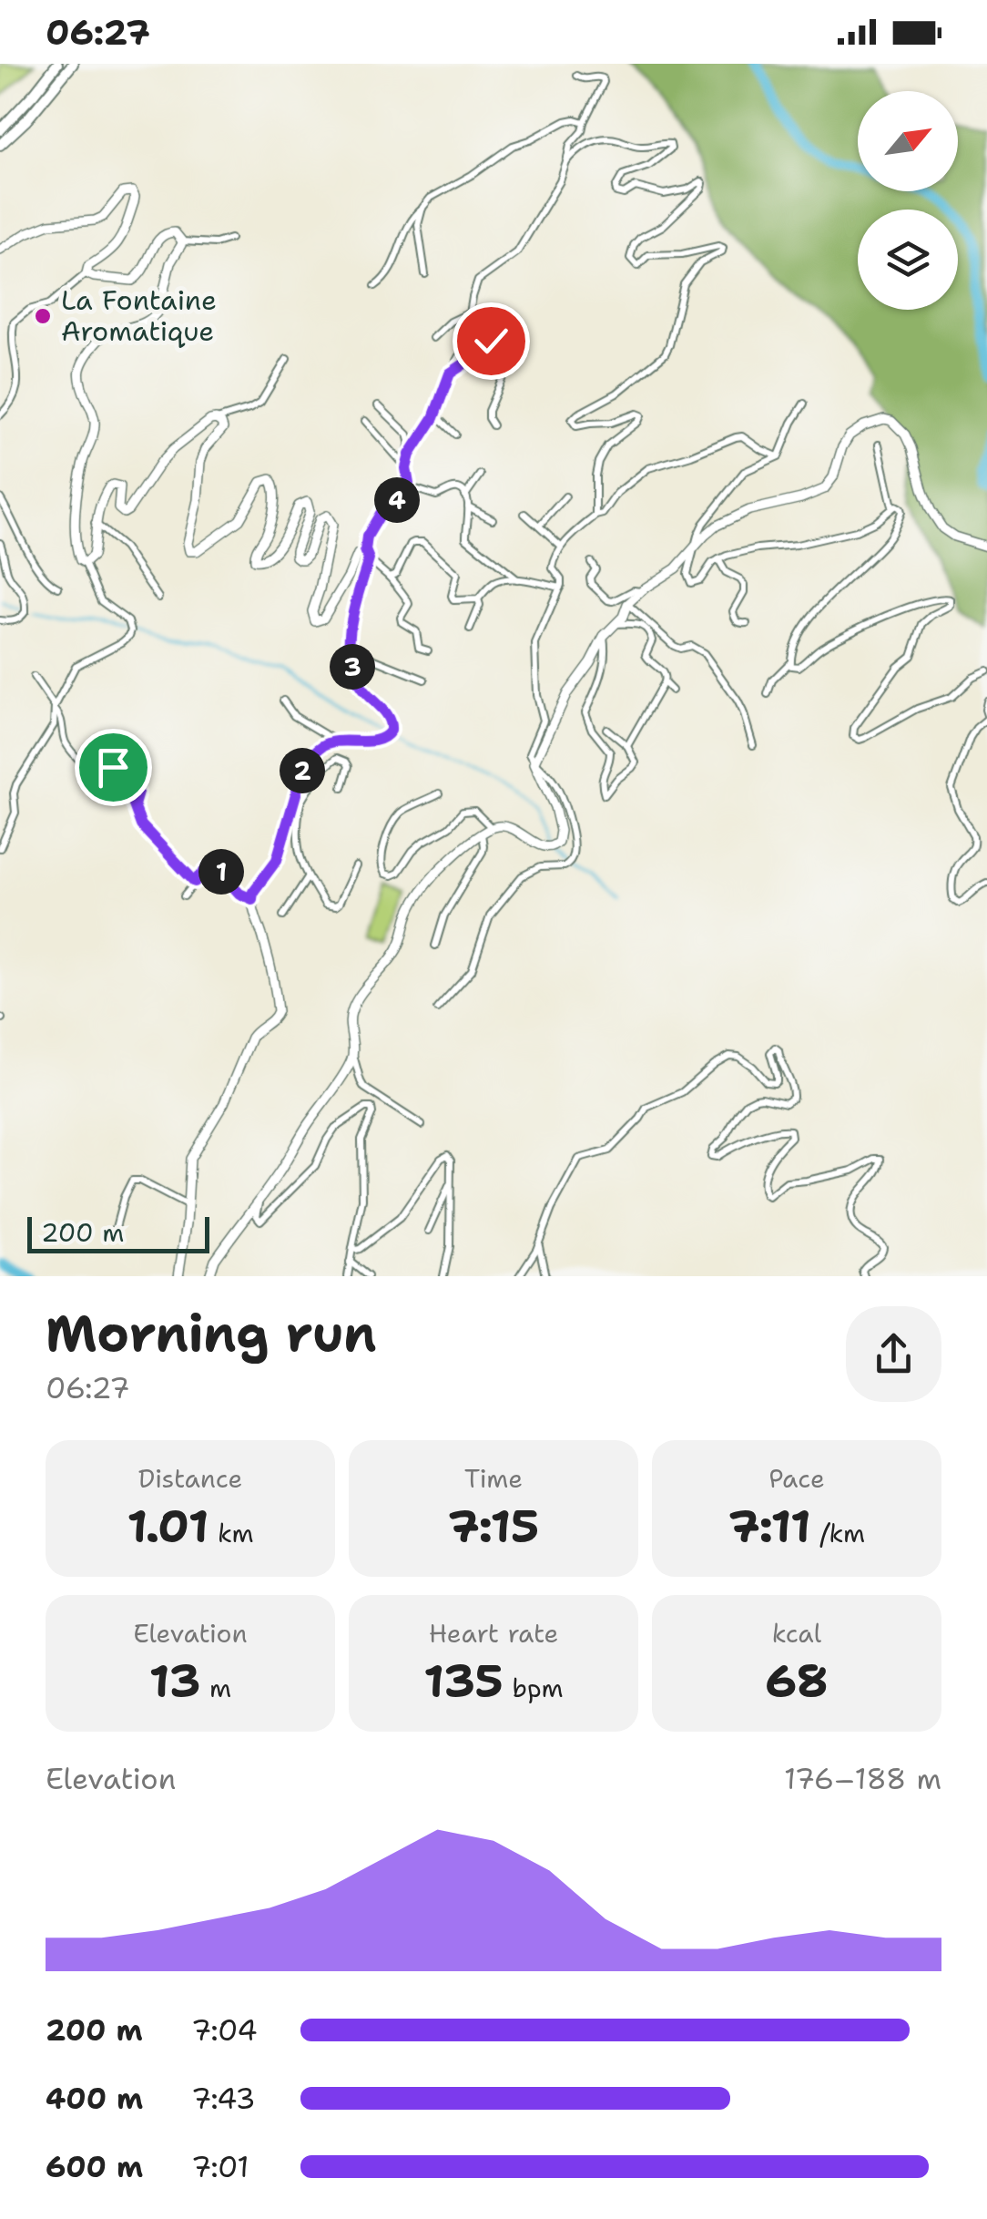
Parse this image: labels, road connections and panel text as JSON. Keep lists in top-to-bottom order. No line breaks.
{"places":["La Fontaine Aromatique"],"scale_bar":"200 m","north":"top right","page":{"status":"06:27","pins":["4","3","2","1"],"scale":"200 m","heading":["Morning run","06:27"],"stats":[["Distance","1.01 km"],["Time","7:15"],["Pace","7:11 /km"],["Elevation","13 m"],["Heart rate","135 bpm"],["kcal","68"]],"chart":["Elevation","176–188 m"],"list":[{"name":"200 m","note":"7:04"},{"name":"400 m","note":"7:43"},{"name":"600 m","note":"7:01"}]}}
